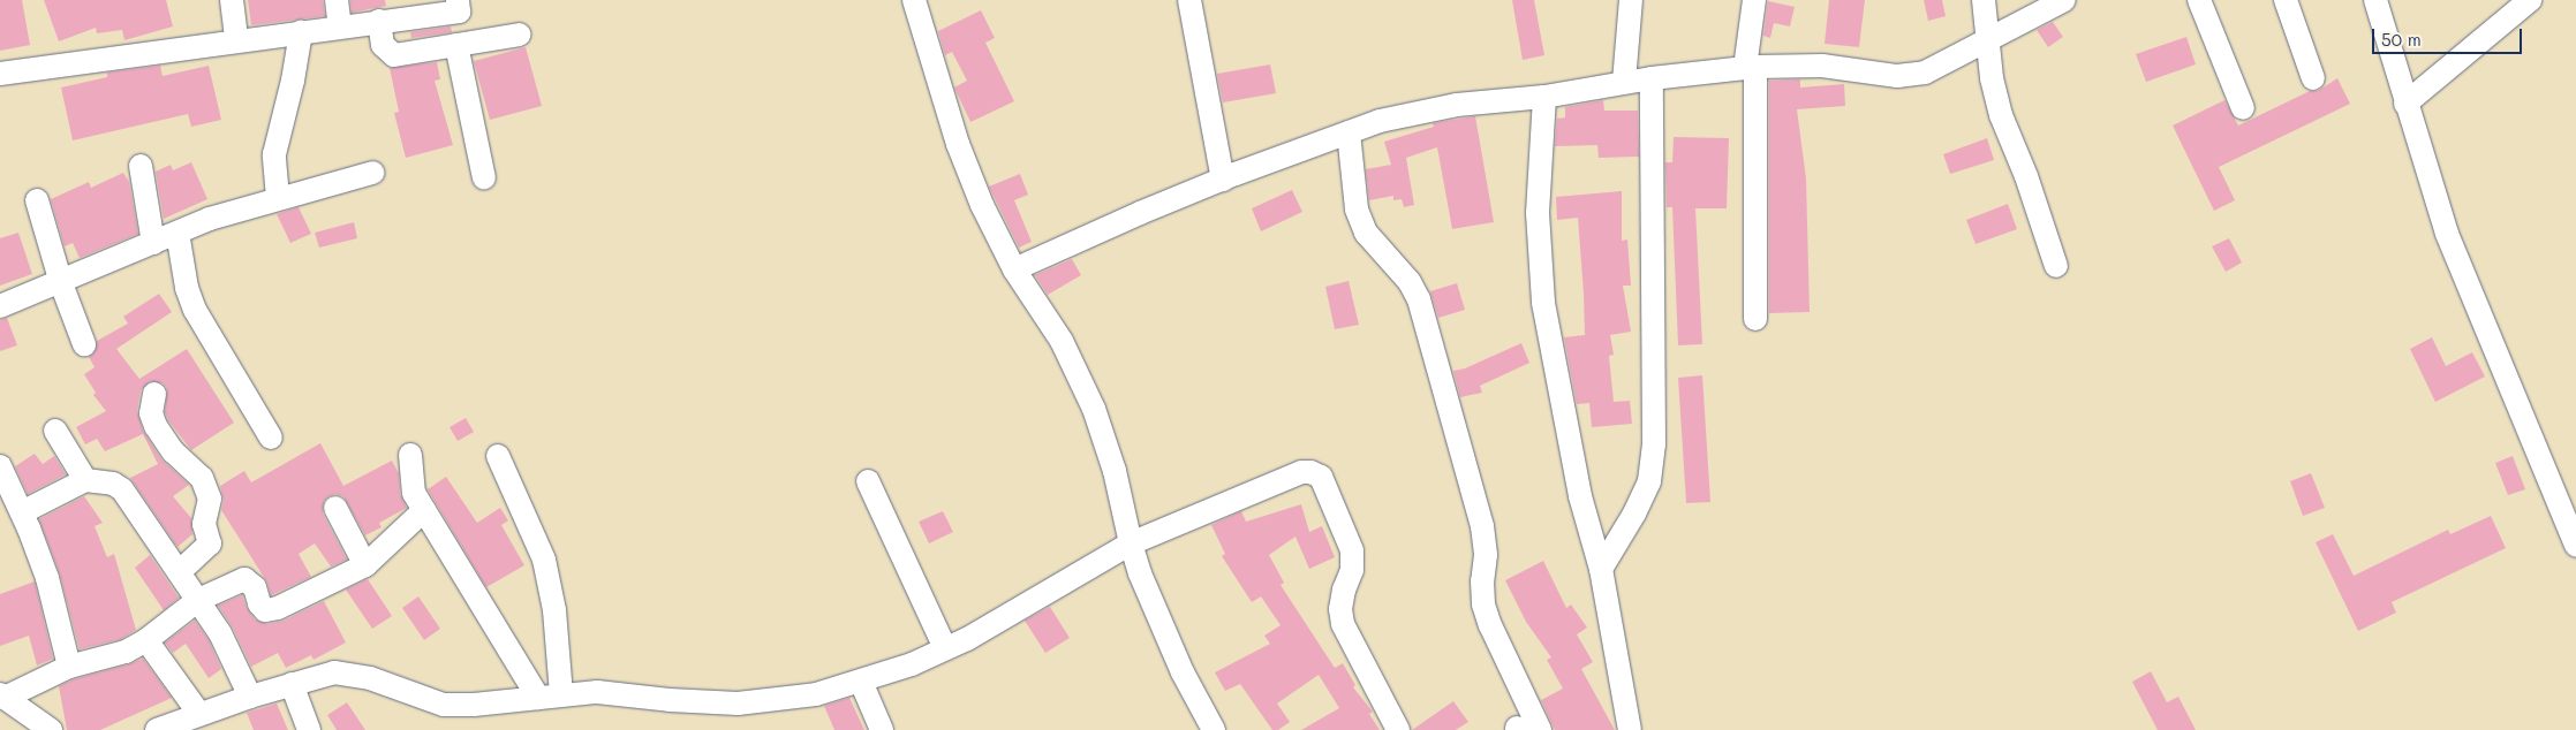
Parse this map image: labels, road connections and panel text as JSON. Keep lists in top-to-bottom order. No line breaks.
{"scale_bar":"50 m"}
